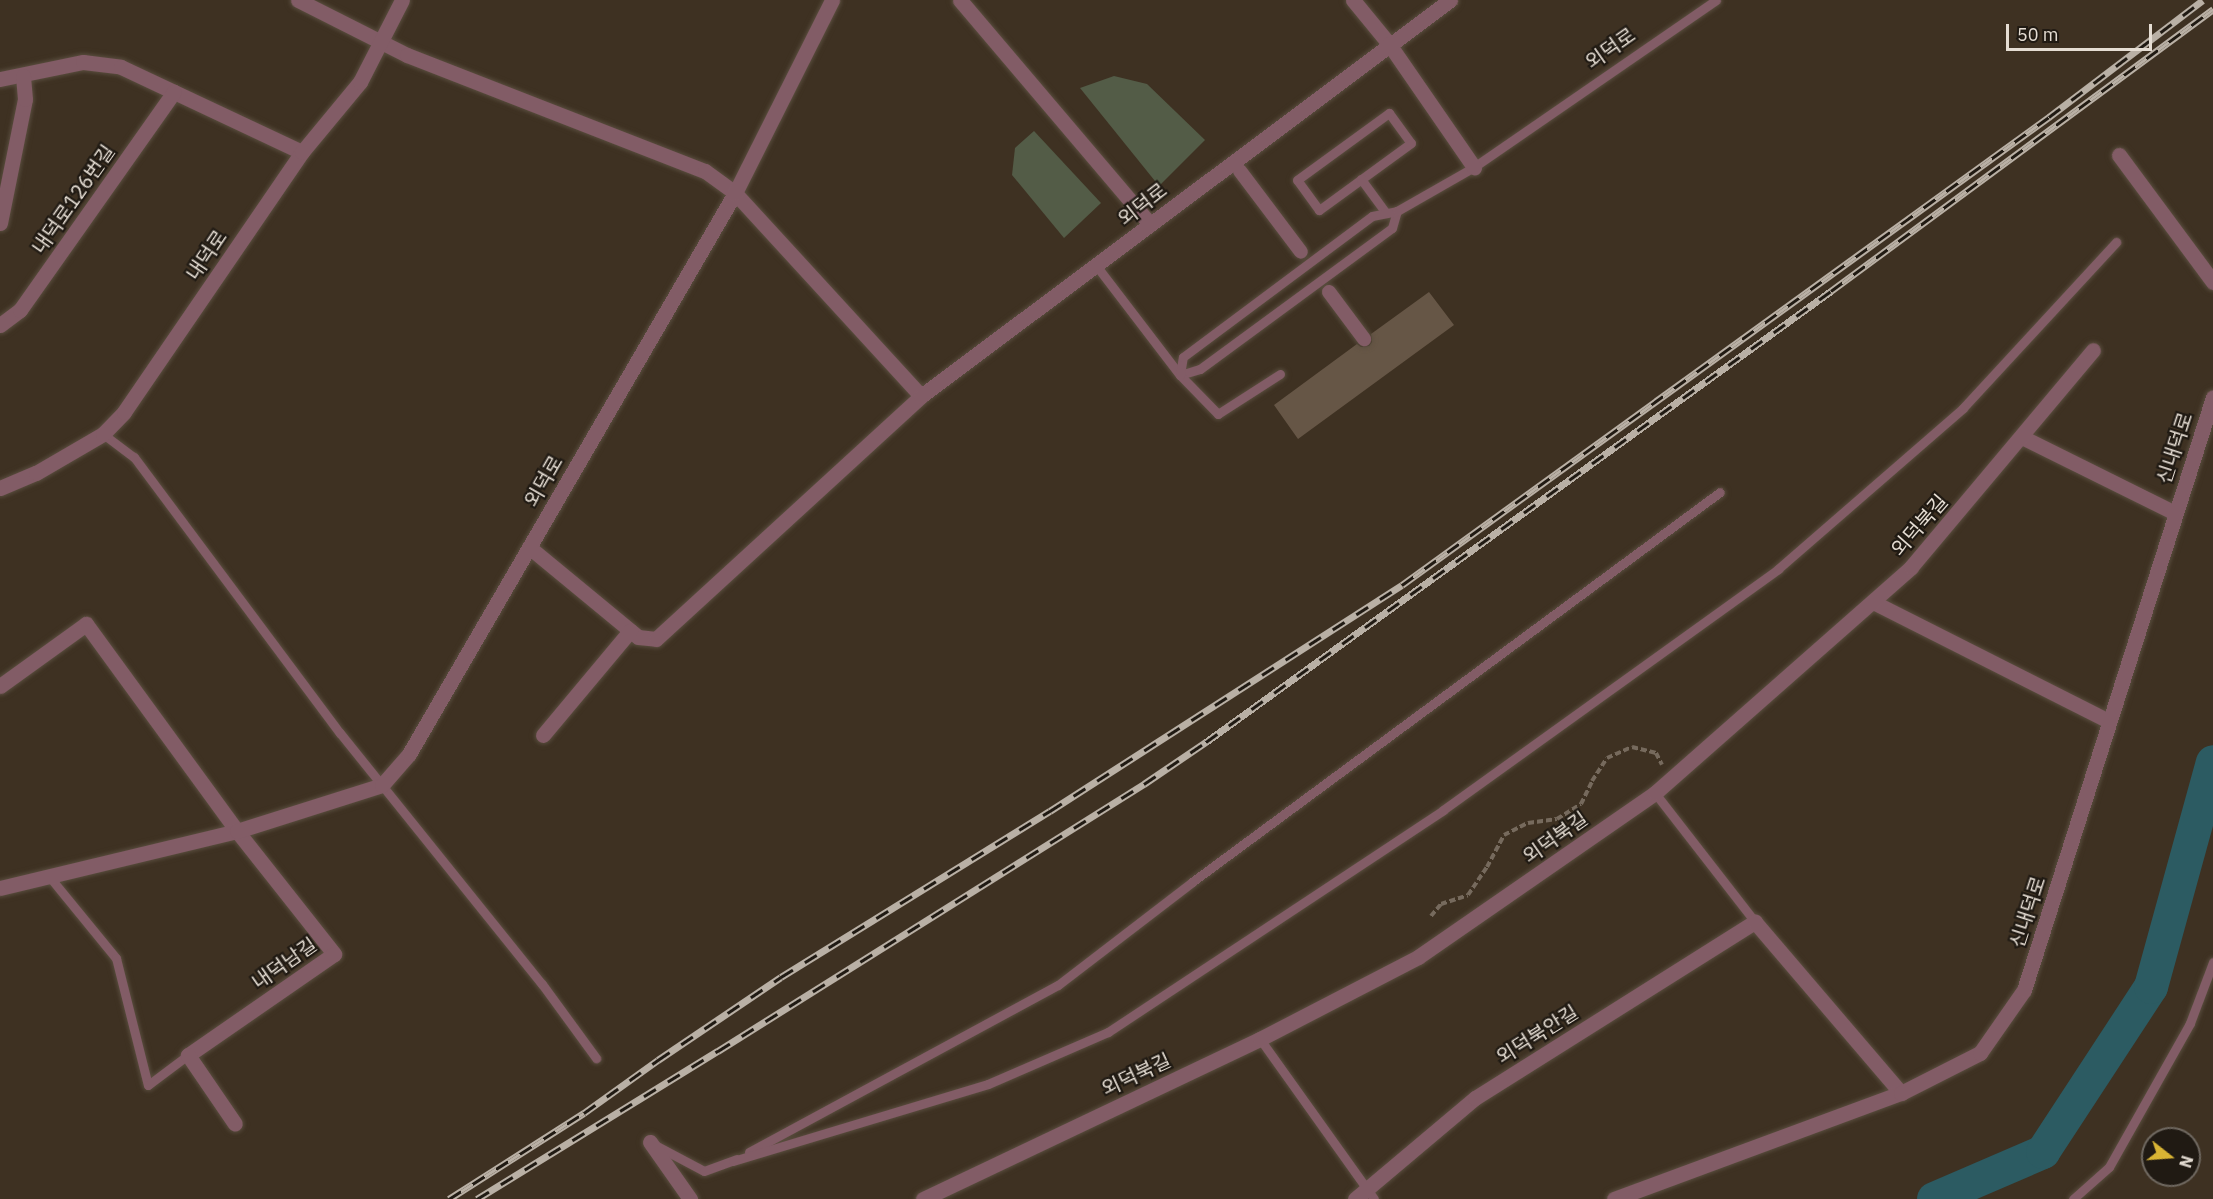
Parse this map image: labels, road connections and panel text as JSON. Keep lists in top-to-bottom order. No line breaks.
{"streets":{"street":["외덕로","내덕로126번길","내덕로","신내덕로","외덕북길","내덕남길","외덕북안길"]},"scale_bar":"50 m","north":"right"}
